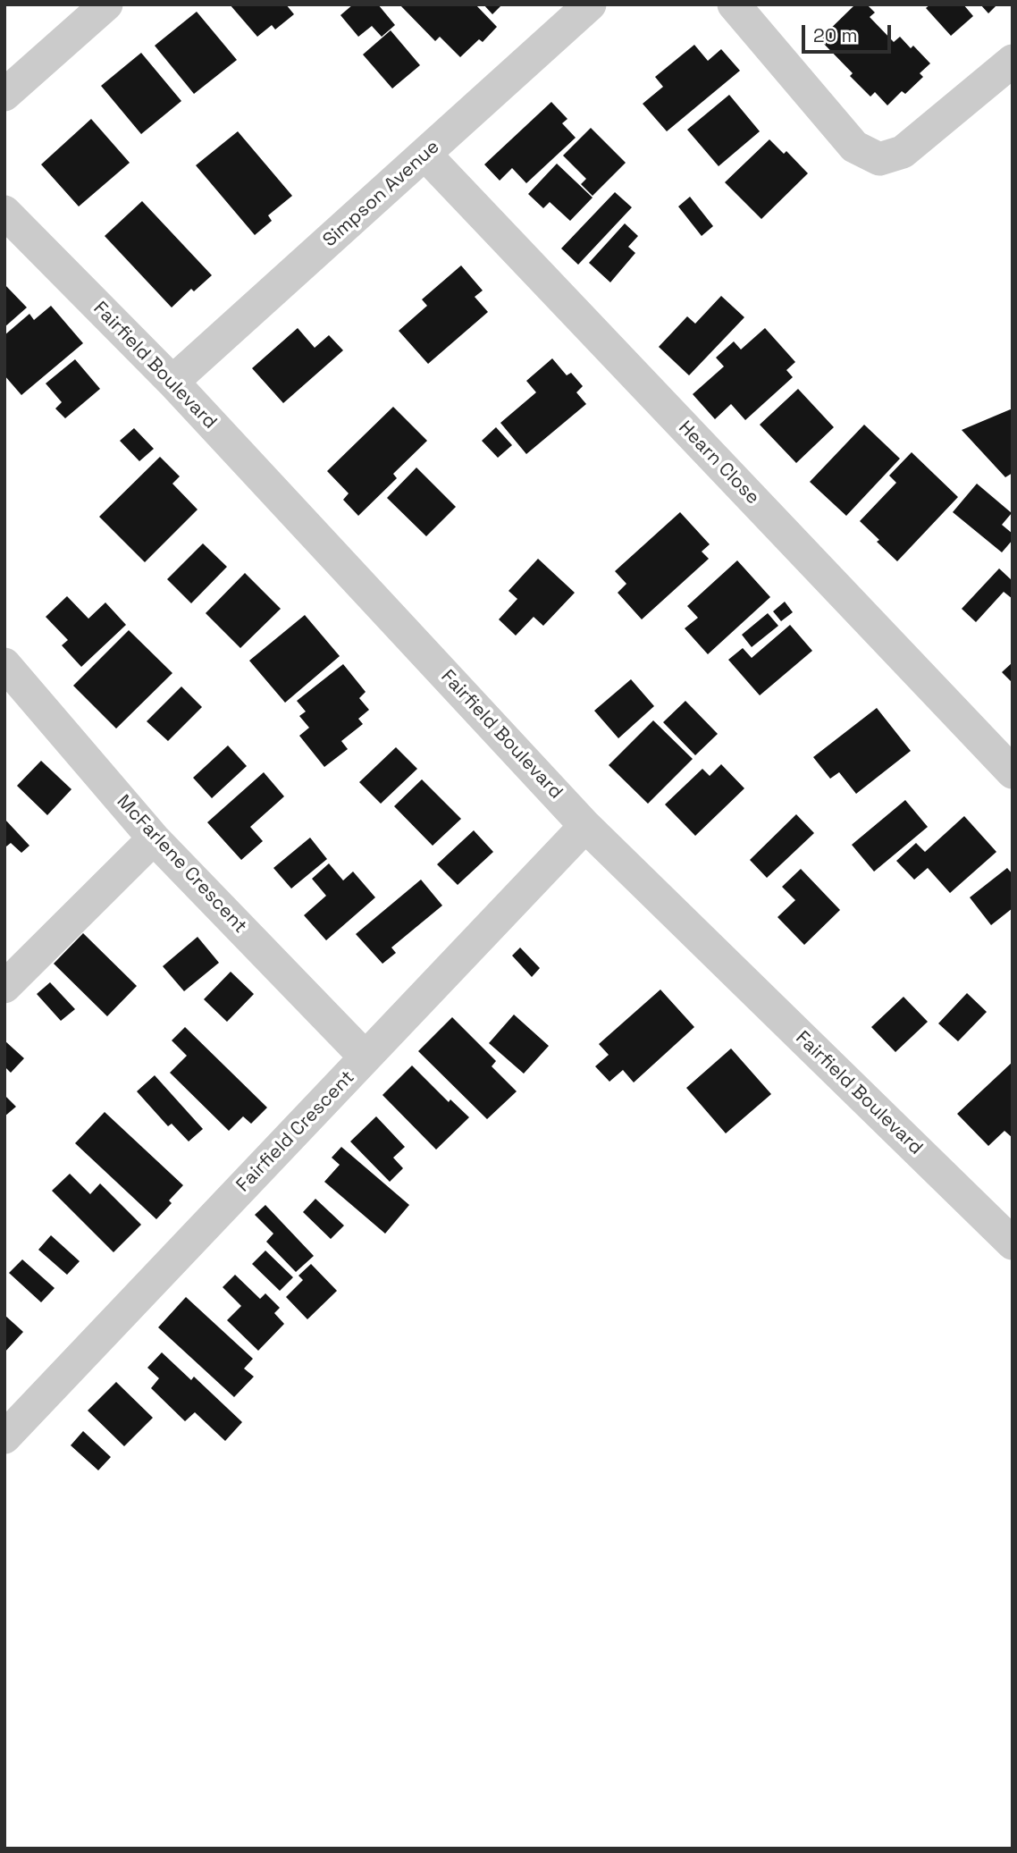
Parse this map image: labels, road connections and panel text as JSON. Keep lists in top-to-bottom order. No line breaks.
{"streets":{"street":["Simpson Avenue","Fairfield Boulevard","Hearn Close","McFarlene Crescent","Fairfield Crescent"]},"crossings":[["Simpson Avenue","Fairfield Boulevard"],["Simpson Avenue","Hearn Close"],["Fairfield Boulevard","Fairfield Crescent"],["McFarlene Crescent","Fairfield Crescent"]],"scale_bar":"20 m"}
